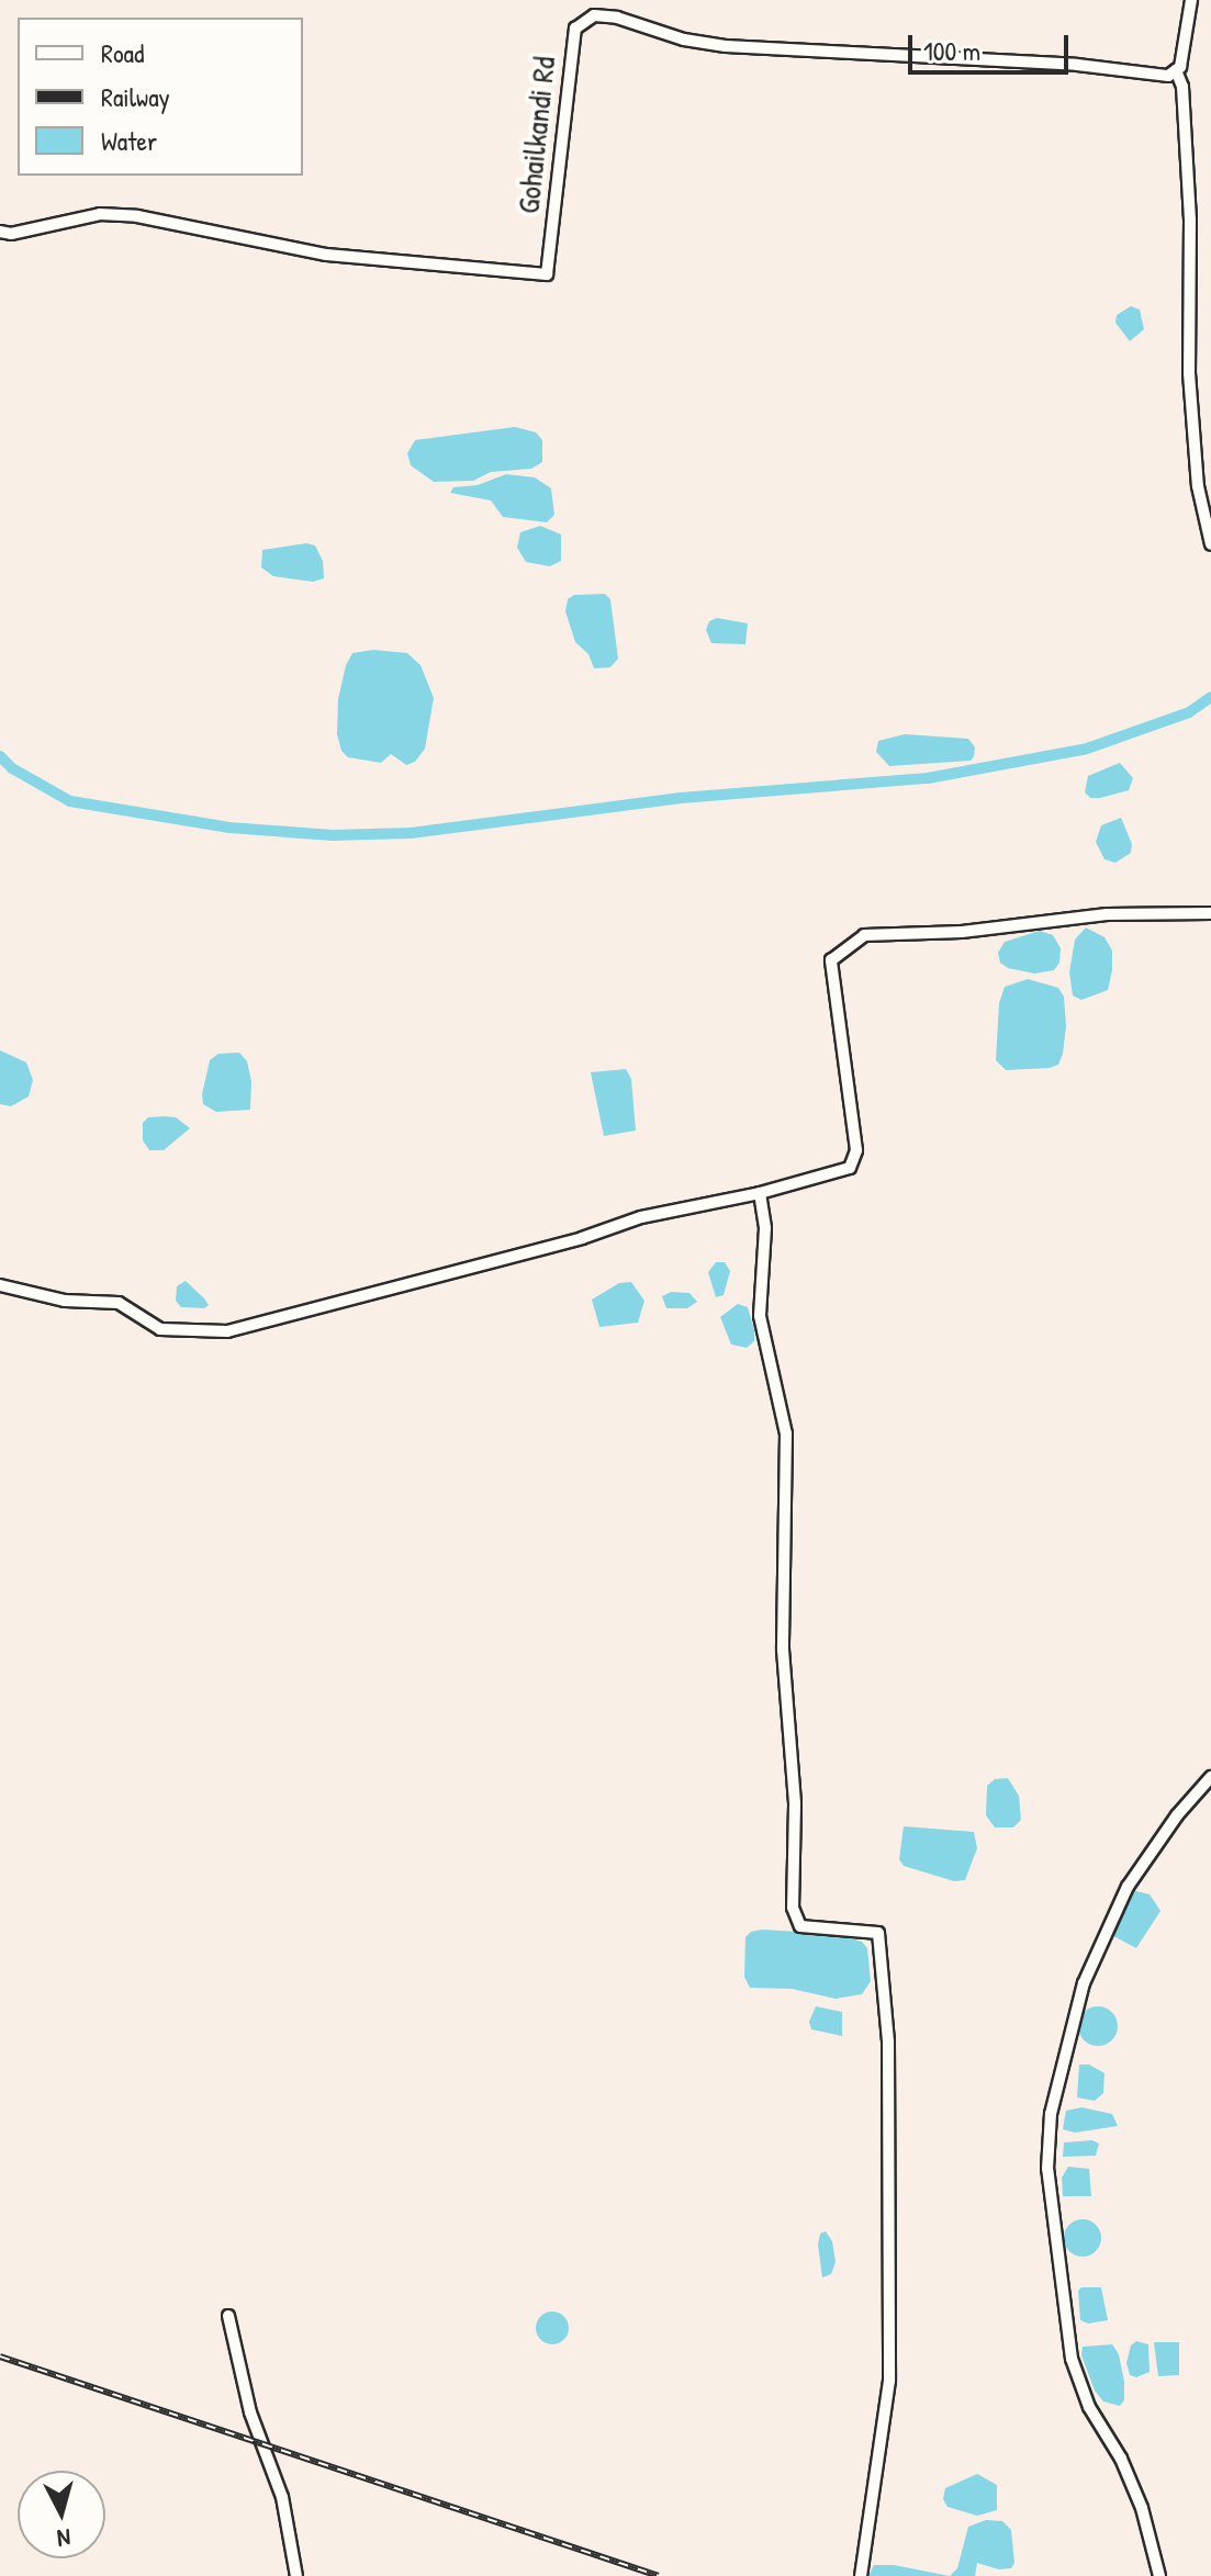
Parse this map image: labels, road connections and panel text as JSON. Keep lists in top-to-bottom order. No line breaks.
{"streets":{"street":["Gohailkandi Rd"]},"legend":["Road","Railway","Water"],"scale_bar":"100 m","north":"bottom"}
